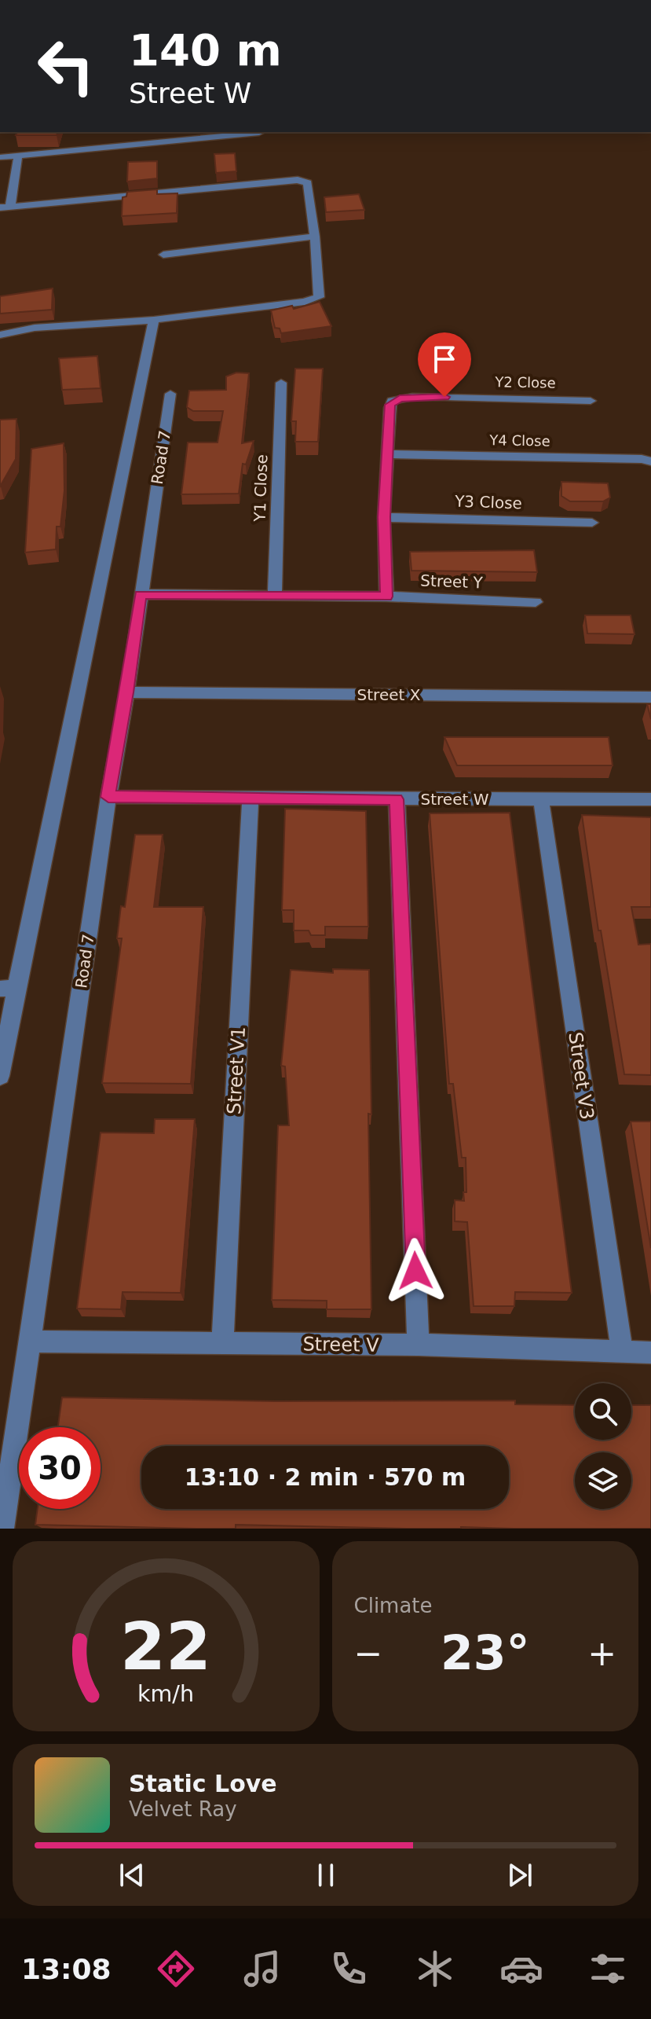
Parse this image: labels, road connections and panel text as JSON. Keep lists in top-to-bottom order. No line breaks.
{"streets":{"street":["Y2 Close","Y4 Close","Road 7","Y1 Close","Y3 Close","Street Y","Street X","Street W","Street V1","Street V3","Street V"]},"crossings":[["Y2 Close","Y4 Close"],["Y2 Close","Y3 Close"],["Y2 Close","Street Y"],["Road 7","Street Y"],["Road 7","Street X"],["Road 7","Street W"],["Road 7","Street V"],["Y1 Close","Street Y"],["Street W","Street V1"],["Street W","Street V3"],["Street V1","Street V"],["Street V3","Street V"]],"page":{"turn":["140 m","Street W"],"limit":"30","trip":"13:10 · 2 min · 570 m","tile":"Climate","heat":["−","23°","+"],"song":["Static Love","Velvet Ray"],"tabs":"13:08","gauge":["22","km/h"]}}
